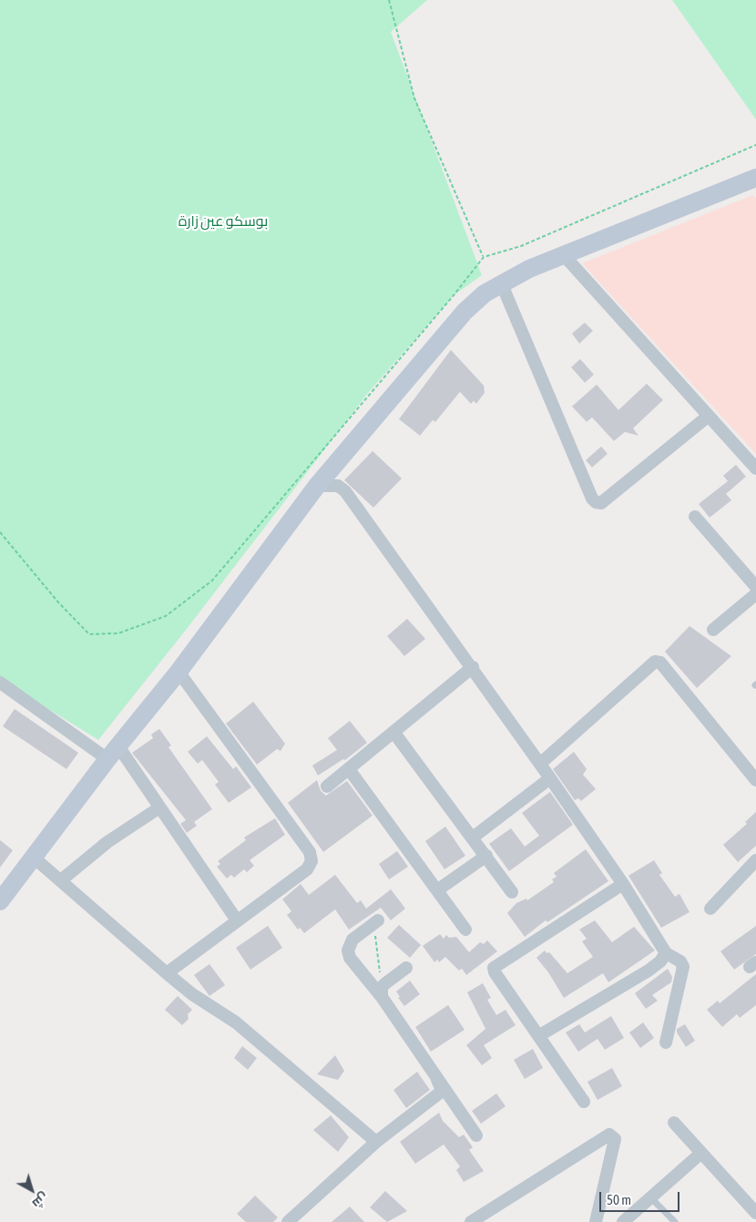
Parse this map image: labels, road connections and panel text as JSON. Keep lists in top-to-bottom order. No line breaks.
{"parks":["بوسكو عين زارة"],"scale_bar":"50 m","north":"bottom right"}
